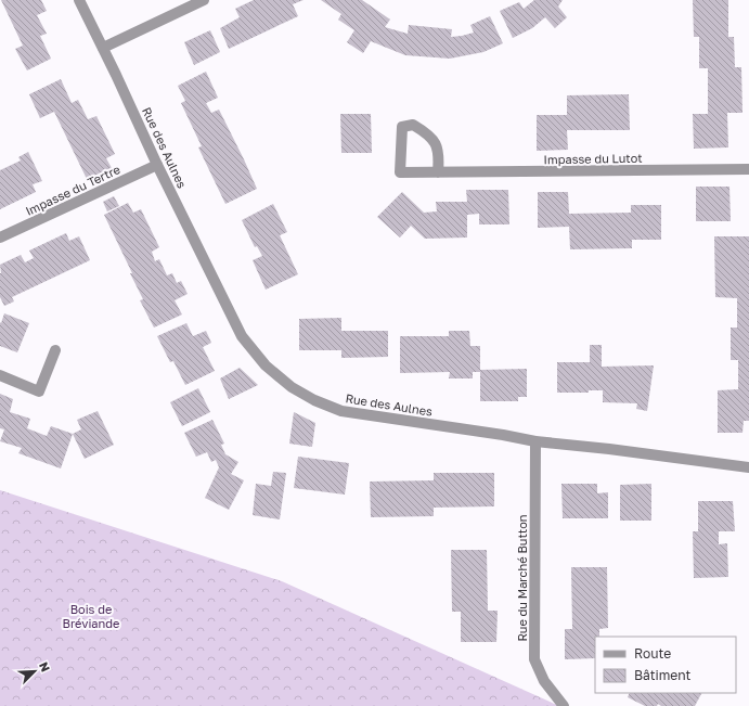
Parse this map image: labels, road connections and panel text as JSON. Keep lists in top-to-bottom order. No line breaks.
{"streets":{"street":["Rue des Aulnes","Impasse du Lutot","Impasse du Tertre","Rue du Marché Button"]},"crossings":[["Rue des Aulnes","Impasse du Tertre"],["Rue des Aulnes","Rue du Marché Button"]],"parks":["Bois de Bréviande"],"legend":["Route","Bâtiment"],"north":"top right"}
